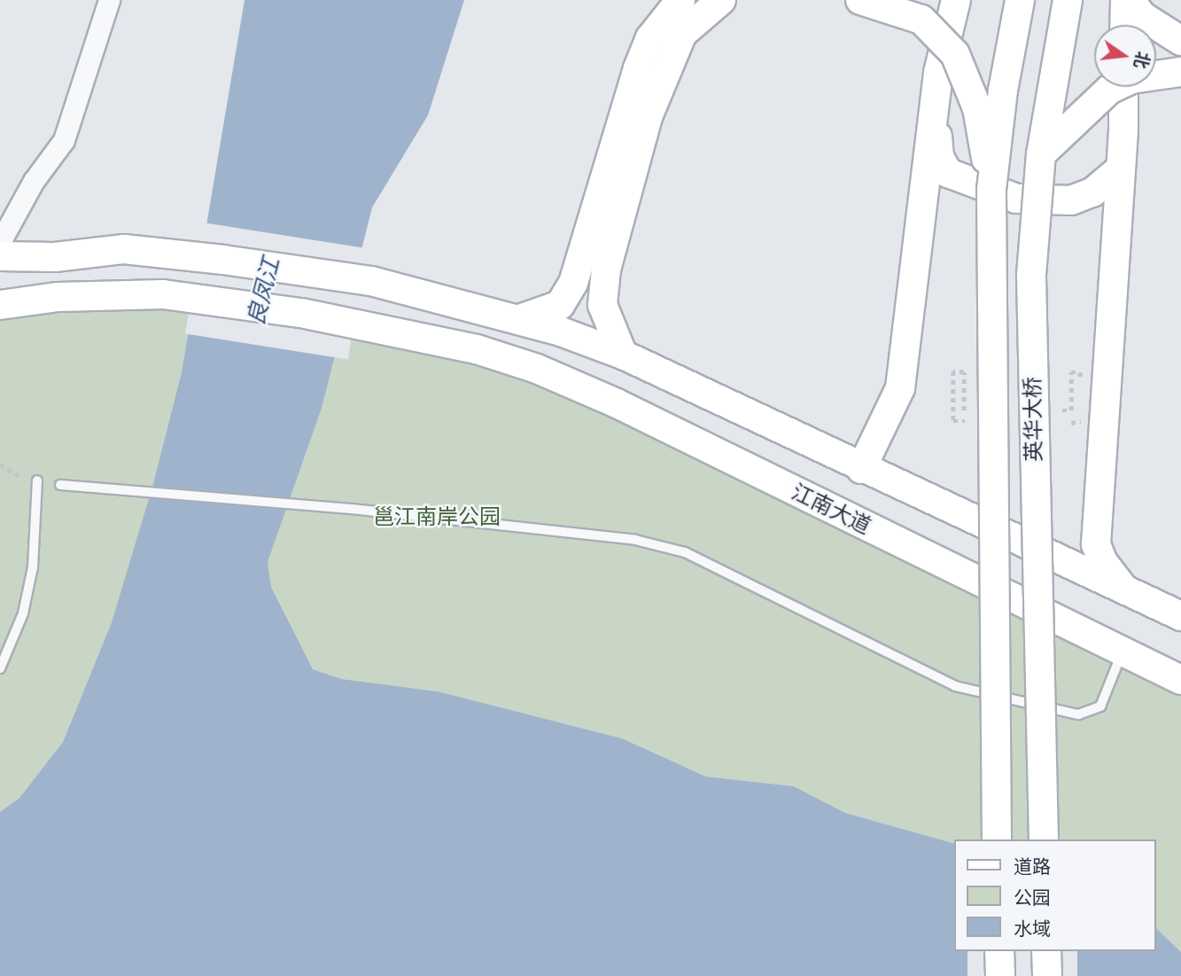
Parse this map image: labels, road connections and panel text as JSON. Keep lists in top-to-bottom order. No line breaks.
{"streets":{"main road":["英华大桥","江南大道"]},"water":["良凤江"],"parks":["邕江南岸公园"],"legend":["道路","公园","水域"],"north":"right"}
